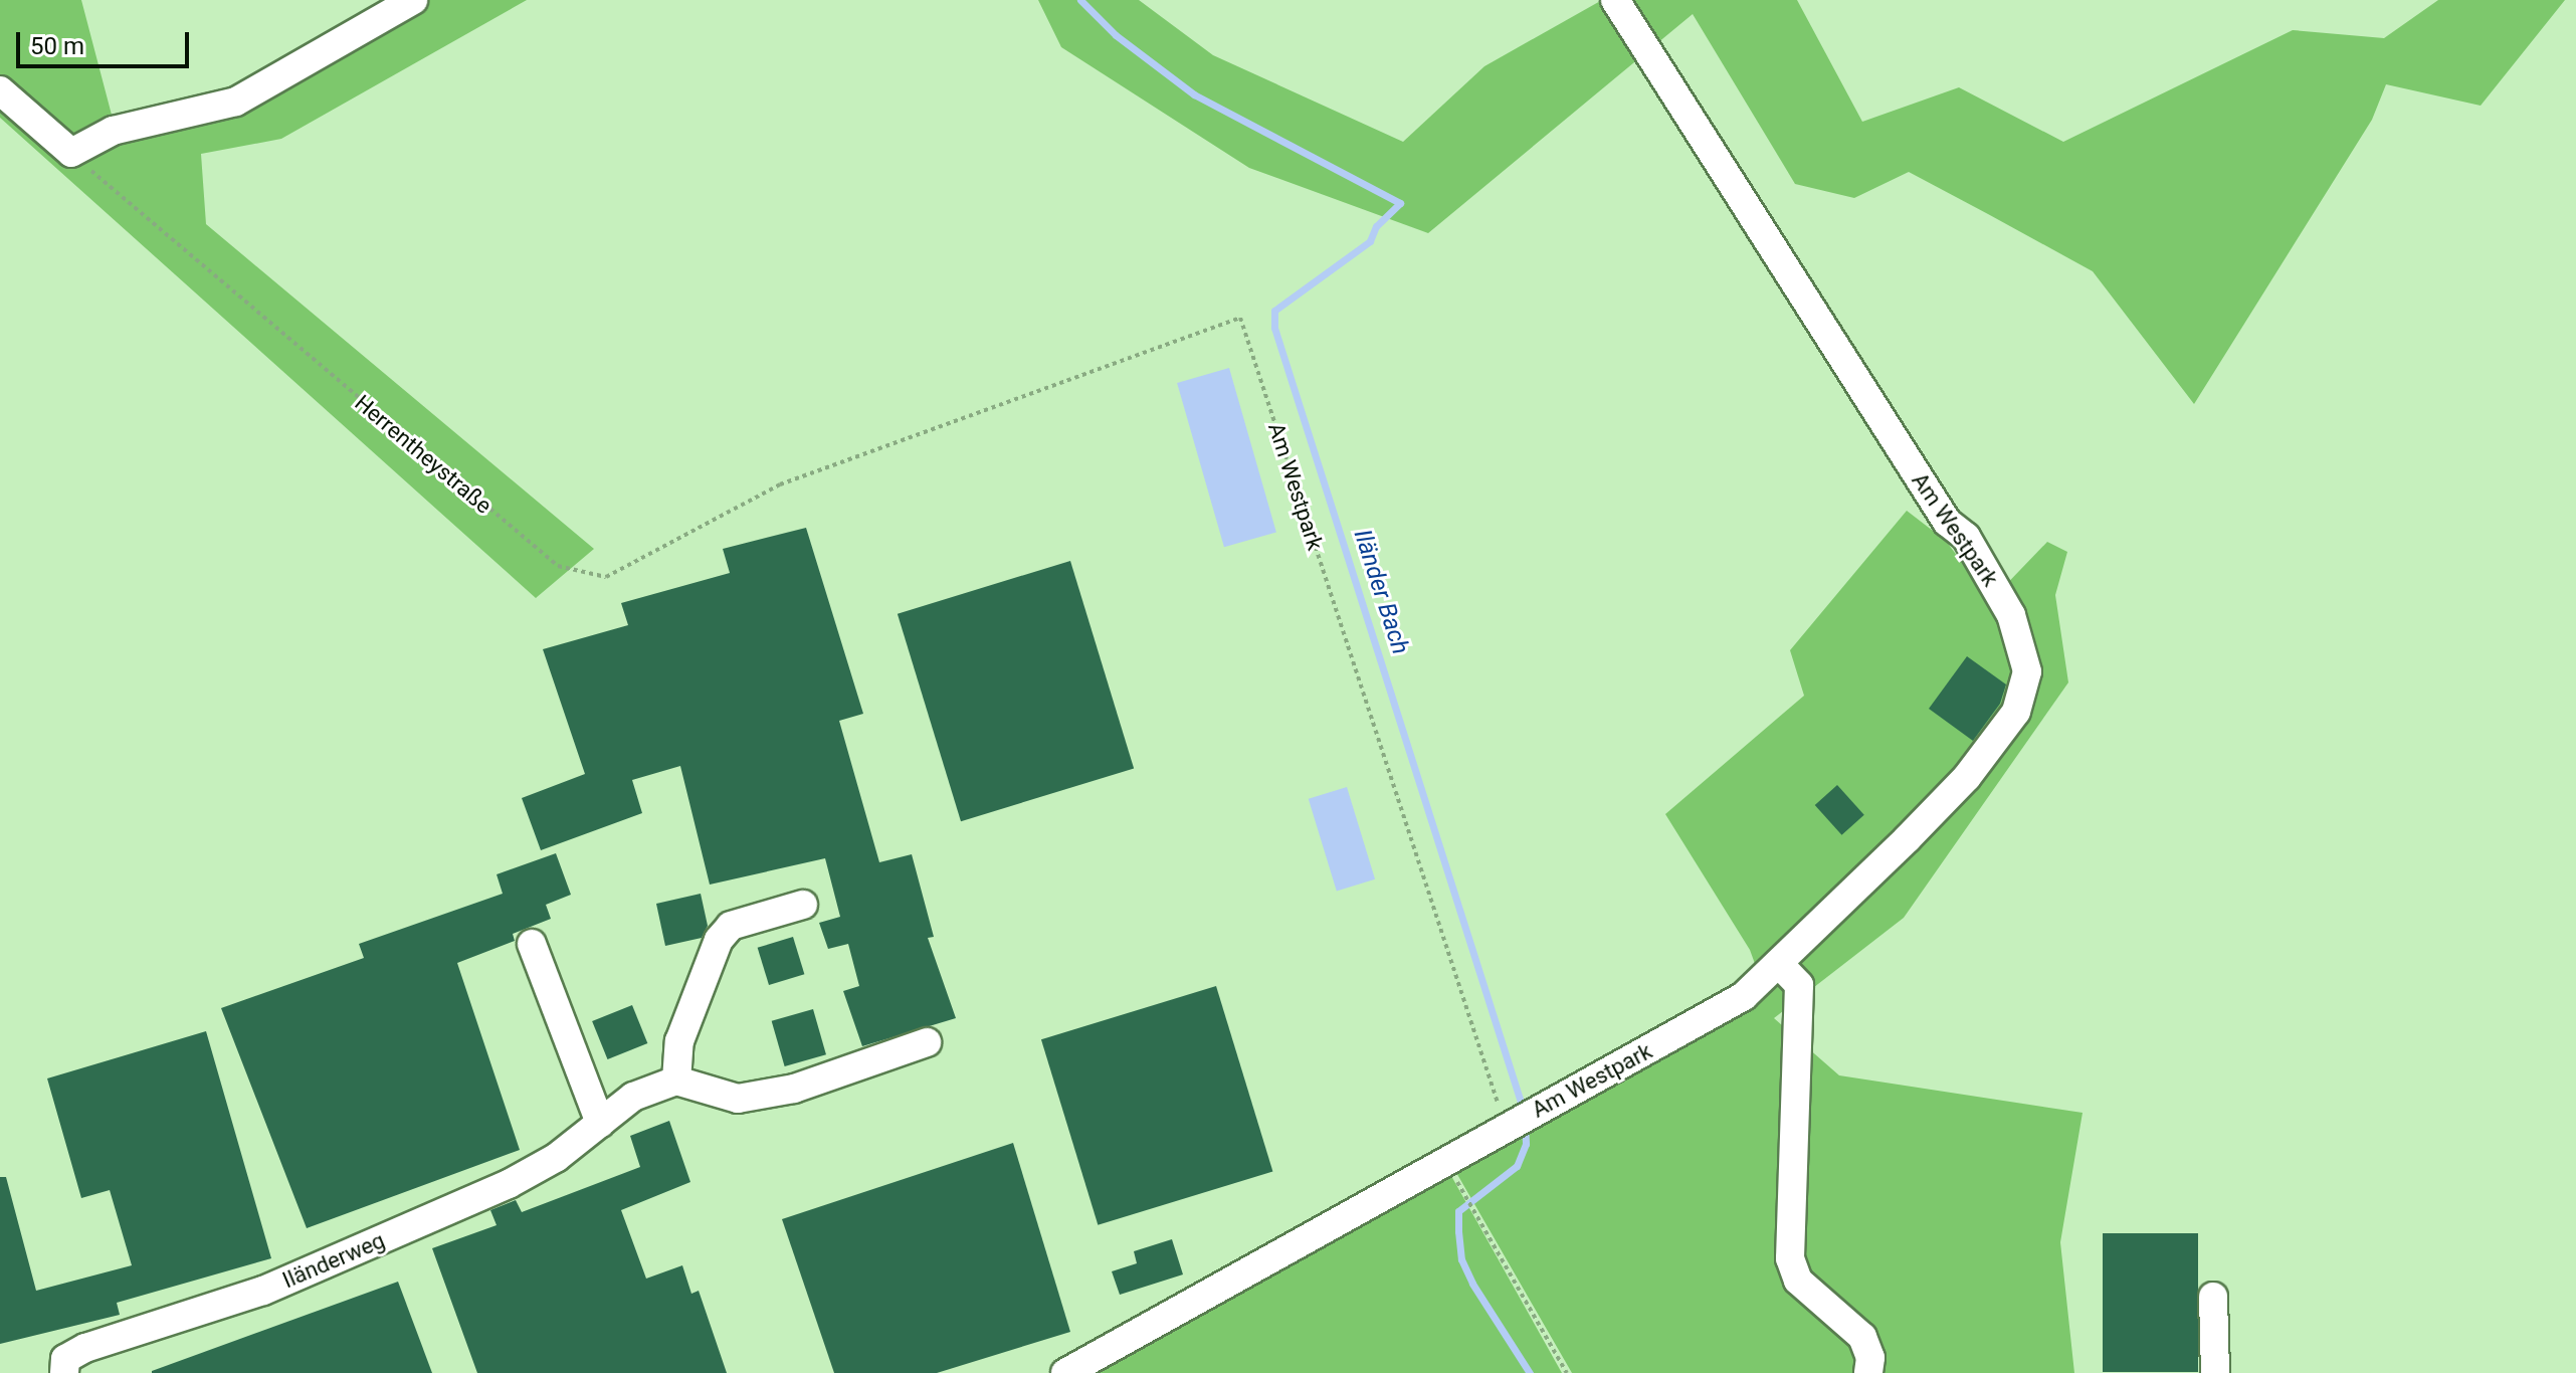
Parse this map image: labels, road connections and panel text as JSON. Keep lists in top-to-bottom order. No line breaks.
{"streets":{"street":["Am Westpark","Iländerweg"],"path":["Herrentheystraße"]},"crossings":[["Herrentheystraße","Am Westpark"]],"water":["Iländer Bach"],"scale_bar":"50 m"}
